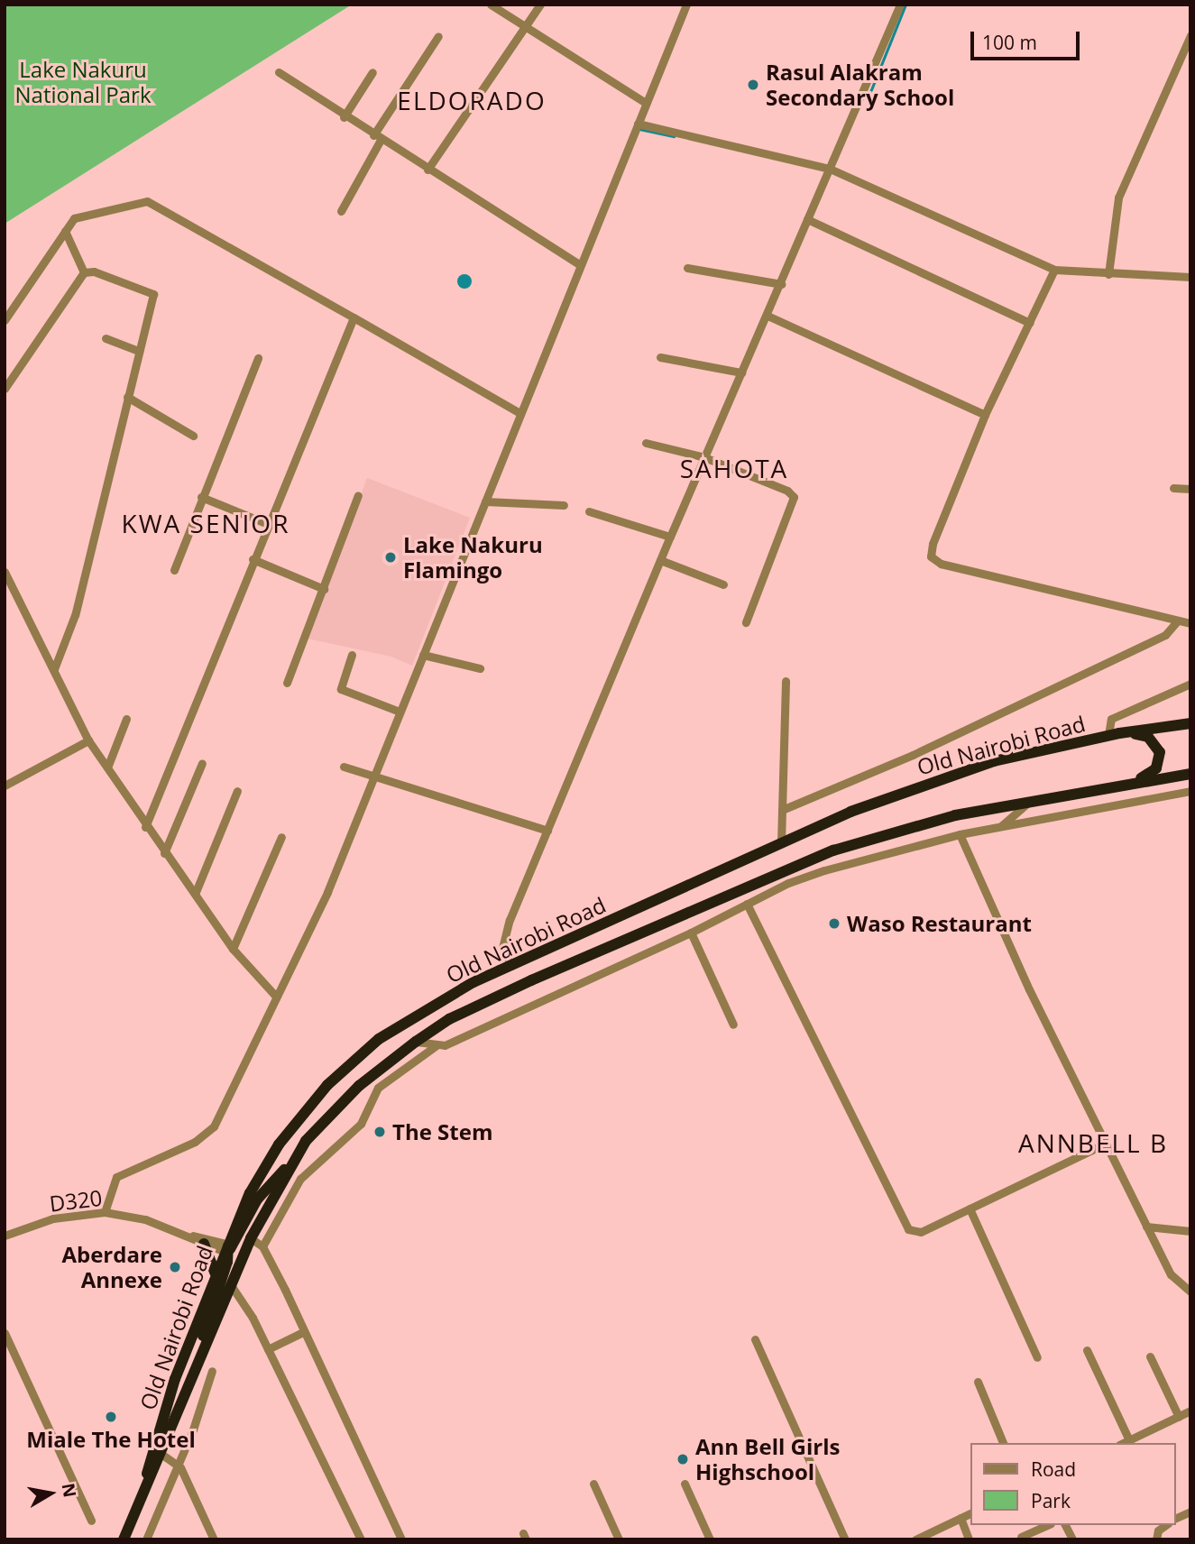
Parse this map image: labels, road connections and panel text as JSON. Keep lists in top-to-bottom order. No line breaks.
{"streets":{"highway":["Old Nairobi Road"],"street":["D320"]},"crossings":[["Old Nairobi Road","D320"]],"districts":["ELDORADO","SAHOTA","KWA SENIOR","ANNBELL B"],"parks":["Lake Nakuru National Park"],"places":["Rasul Alakram Secondary School","Lake Nakuru Flamingo","Waso Restaurant","The Stem","Aberdare Annexe","Miale The Hotel","Ann Bell Girls Highschool"],"legend":["Road","Park"],"scale_bar":"100 m","north":"right"}
